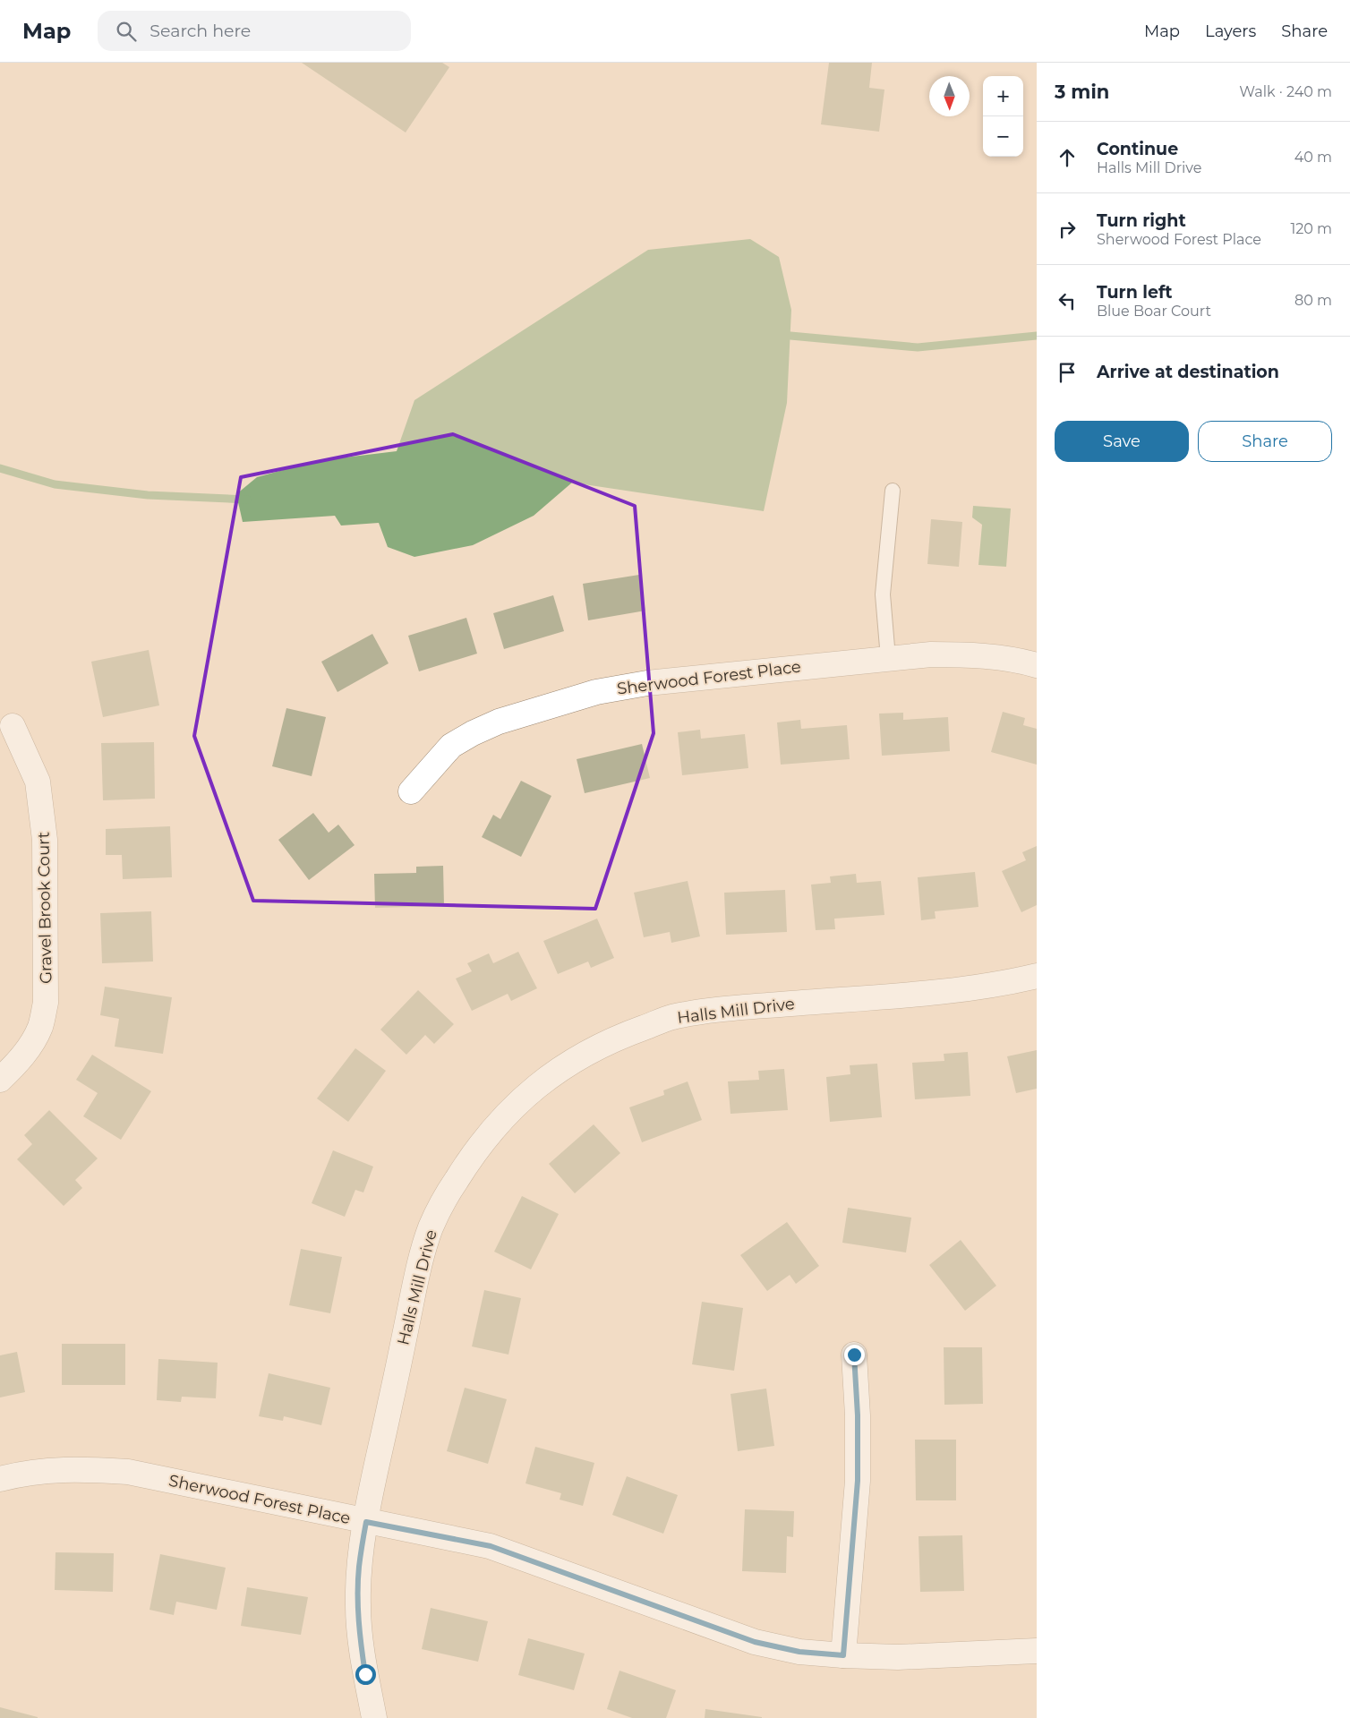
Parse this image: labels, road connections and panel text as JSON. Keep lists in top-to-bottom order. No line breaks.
{"streets":{"street":["Sherwood Forest Place","Gravel Brook Court","Halls Mill Drive"]},"crossings":[["Sherwood Forest Place","Halls Mill Drive"]],"north":"bottom","page":{"header":"Map","search":"Search here","nav":["Map","Layers","Share"],"heading":["3 min","Walk · 240 m"],"map_buttons":["+","−"],"list":[["Continue","Halls Mill Drive","40 m"],["Turn right","Sherwood Forest Place","120 m"],["Turn left","Blue Boar Court","80 m"],"Arrive at destination"],"buttons":["Save","Share"]}}
